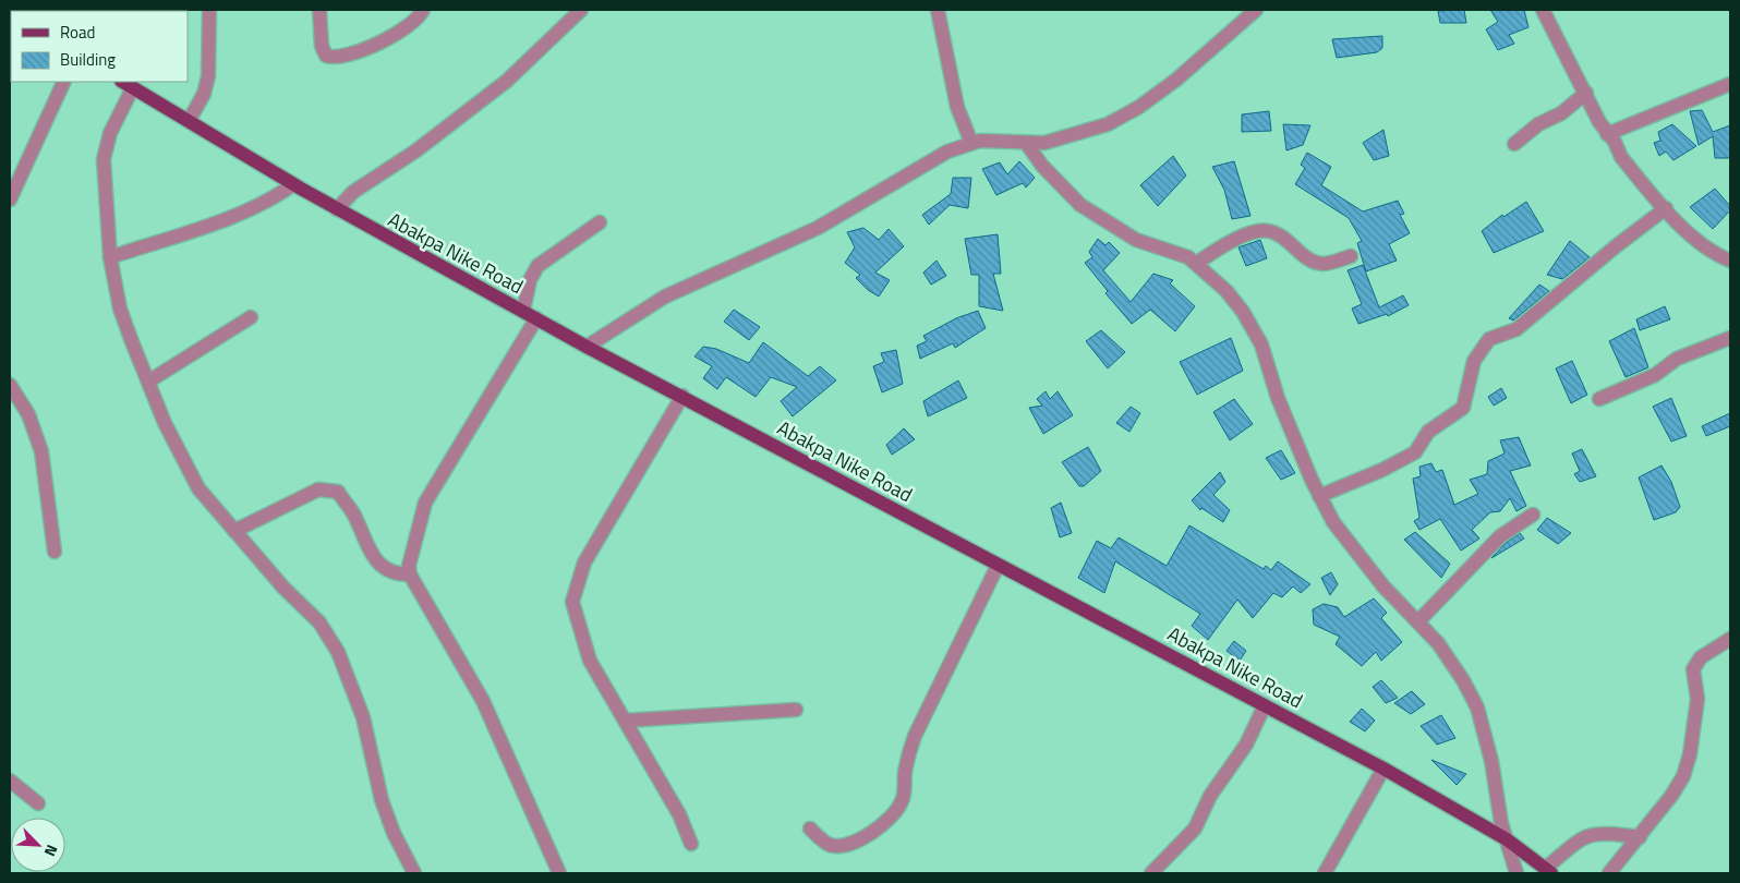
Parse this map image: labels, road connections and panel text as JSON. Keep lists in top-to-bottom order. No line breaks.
{"streets":{"main road":["Abakpa Nike Road"]},"legend":["Road","Building"],"north":"bottom right"}
